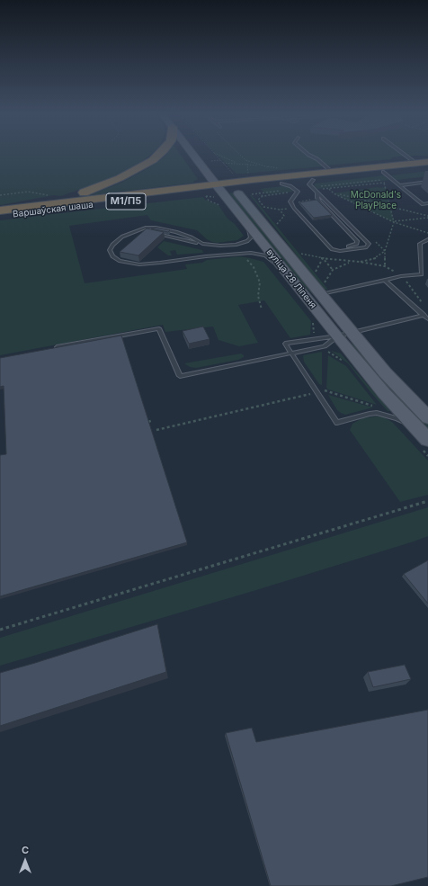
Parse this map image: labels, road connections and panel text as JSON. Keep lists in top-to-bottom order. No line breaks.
{"streets":{"highway":["М1/П5","Варшаўская шаша"],"main road":["вуліца 28 Ліпеня"]},"crossings":[["М1/П5","Варшаўская шаша"],["М1/П5","вуліца 28 Ліпеня"],["Варшаўская шаша","вуліца 28 Ліпеня"]],"parks":["McDonald's PlayPlace"],"north":"top"}
